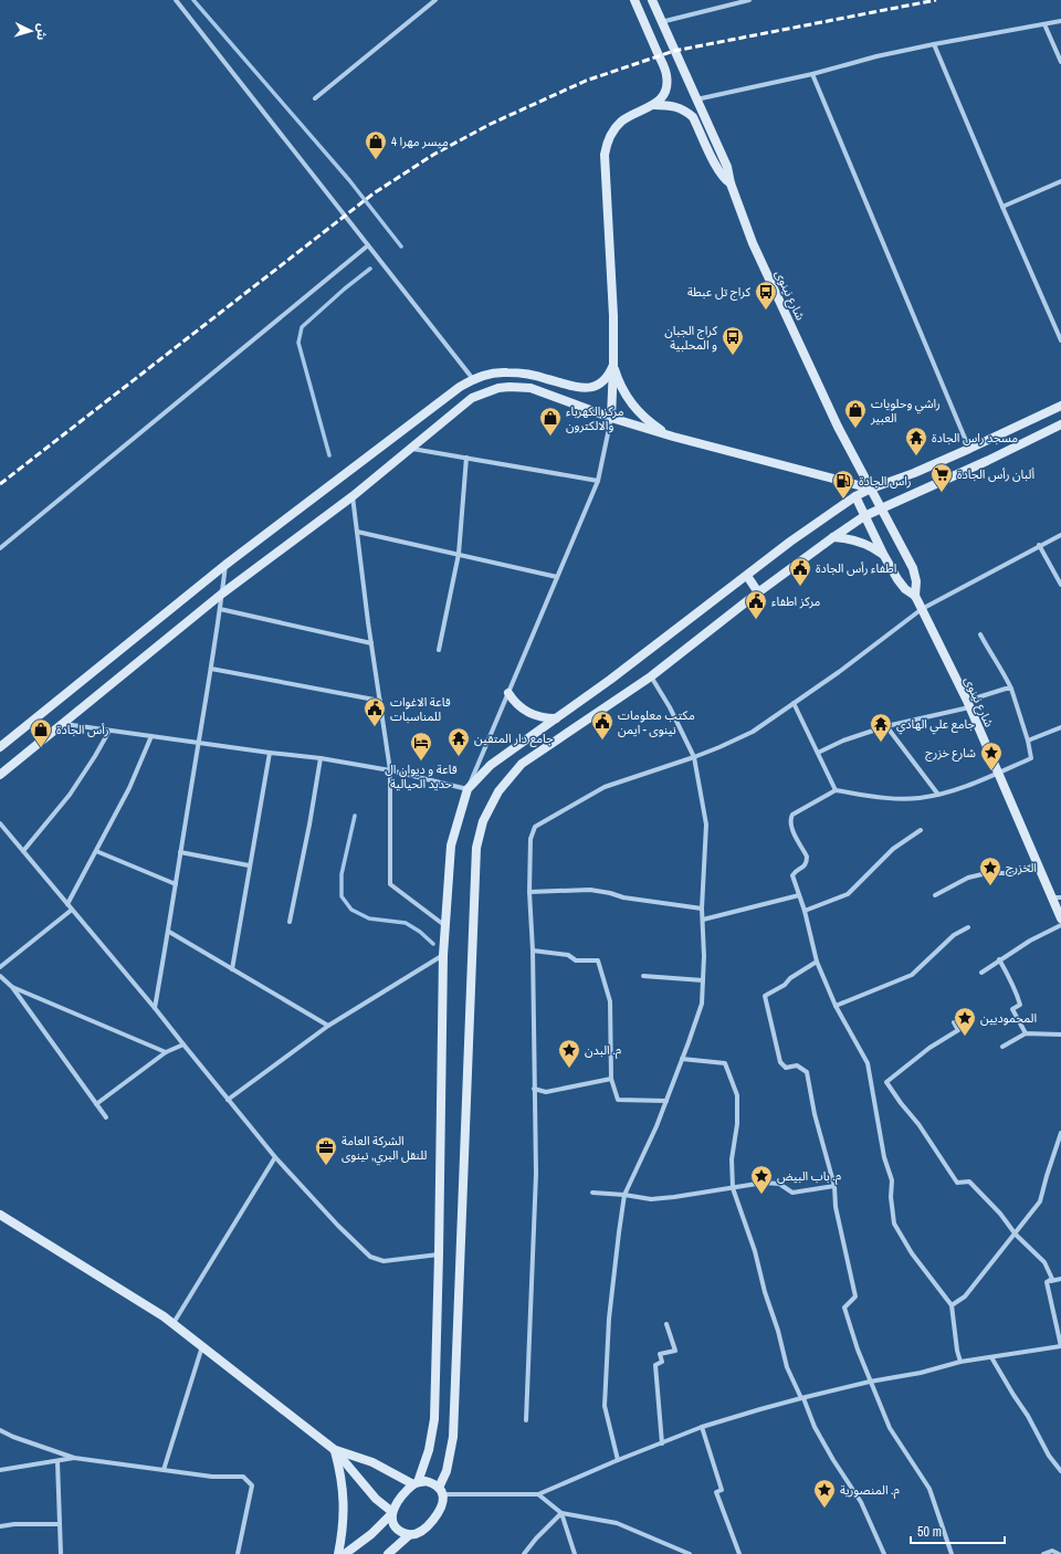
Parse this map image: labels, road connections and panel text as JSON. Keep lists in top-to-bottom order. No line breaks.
{"streets":{"main road":["شارع نينوى"]},"places":{"shop":["ميسر مهرا 4","راشي وحلويات العبير","مركز الكهرباء والالكترون","رأس الجادة"],"bus stop":["كراج تل عبطة","كراج الجبان و المحلبية"],"temple":["مسجد راس الجادة","جامع علي الهادي","جامع دار المتقين"],"supermarket":["ألبان رأس الجادة"],"fuel station":["راس الجادة"],"public building":["اطفاء رأس الجادة","مركز اطفاء","قاعة الاغوات للمناسبات","مكتب معلومات نينوى - ايمن"],"hotel":["قاعة و ديوان ال حديد الحيالية"],"place":["شارع خزرج","الخزرج","المحموديين","م. البدن","م. باب البيض","م. المنصورية"],"office":["الشركة العامة للنقل البري, نينوى"]},"scale_bar":"50 m","north":"right"}
